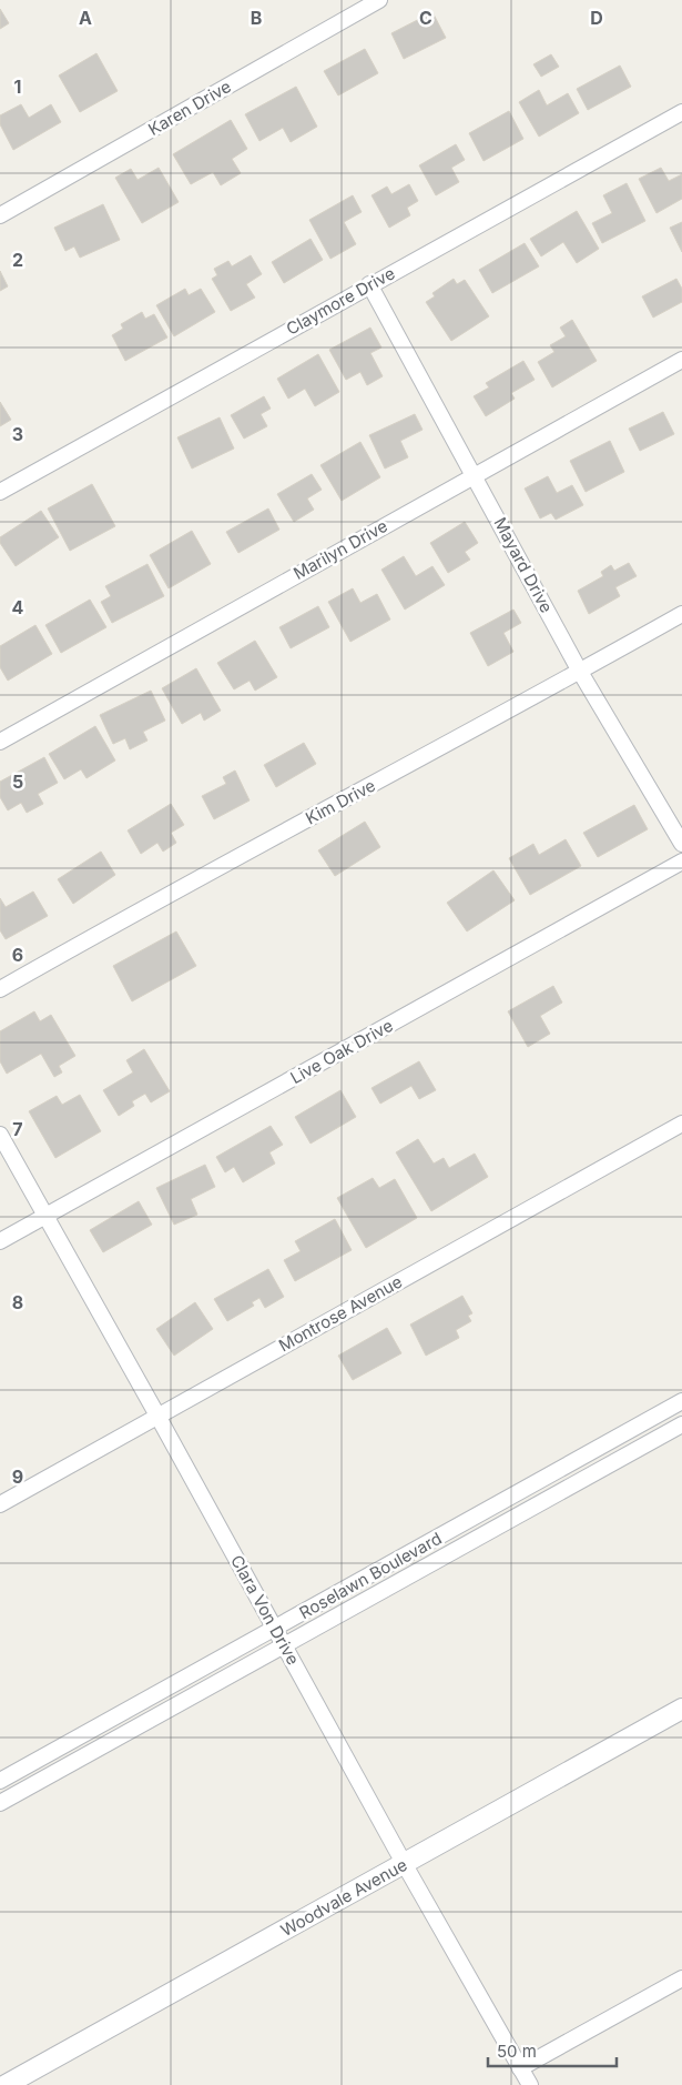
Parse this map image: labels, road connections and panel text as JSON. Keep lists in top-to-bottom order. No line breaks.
{"streets":{"street":["Karen Drive","Claymore Drive","Marilyn Drive","Mayard Drive","Kim Drive","Live Oak Drive","Montrose Avenue","Roselawn Boulevard","Clara Von Drive","Woodvale Avenue"]},"crossings":[["Claymore Drive","Mayard Drive"],["Marilyn Drive","Mayard Drive"],["Mayard Drive","Kim Drive"],["Live Oak Drive","Clara Von Drive"],["Montrose Avenue","Clara Von Drive"],["Roselawn Boulevard","Clara Von Drive"],["Clara Von Drive","Woodvale Avenue"]],"scale_bar":"50 m","grid":{"columns":["A","B","C","D"],"rows":["1","2","3","4","5","6","7","8","9"]}}
